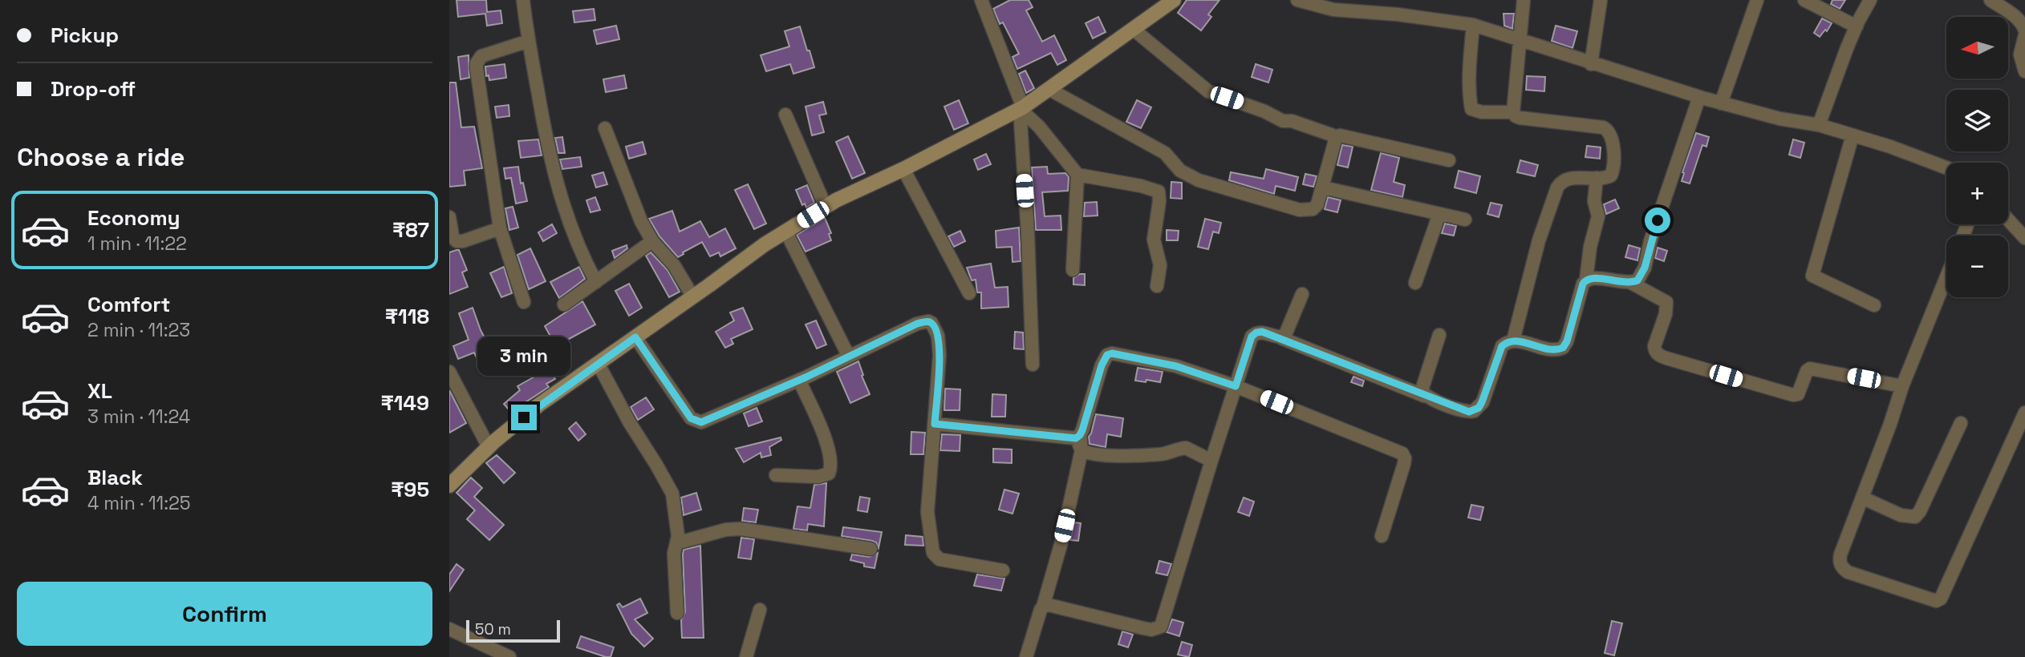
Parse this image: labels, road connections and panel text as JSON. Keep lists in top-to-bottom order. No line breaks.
{"scale_bar":"50 m","north":"left","page":{"banner":["Pickup","Drop-off"],"map_buttons":["+","−"],"heading":"Choose a ride","list":[{"name":"Economy","note":"1 min · 11:22","value":"₹87"},{"name":"Comfort","note":"2 min · 11:23","value":"₹118"},{"name":"XL","note":"3 min · 11:24","value":"₹149"},{"name":"Black","note":"4 min · 11:25","value":"₹95"}],"bubble":"3 min","buttons":"Confirm","scale":"50 m"}}
